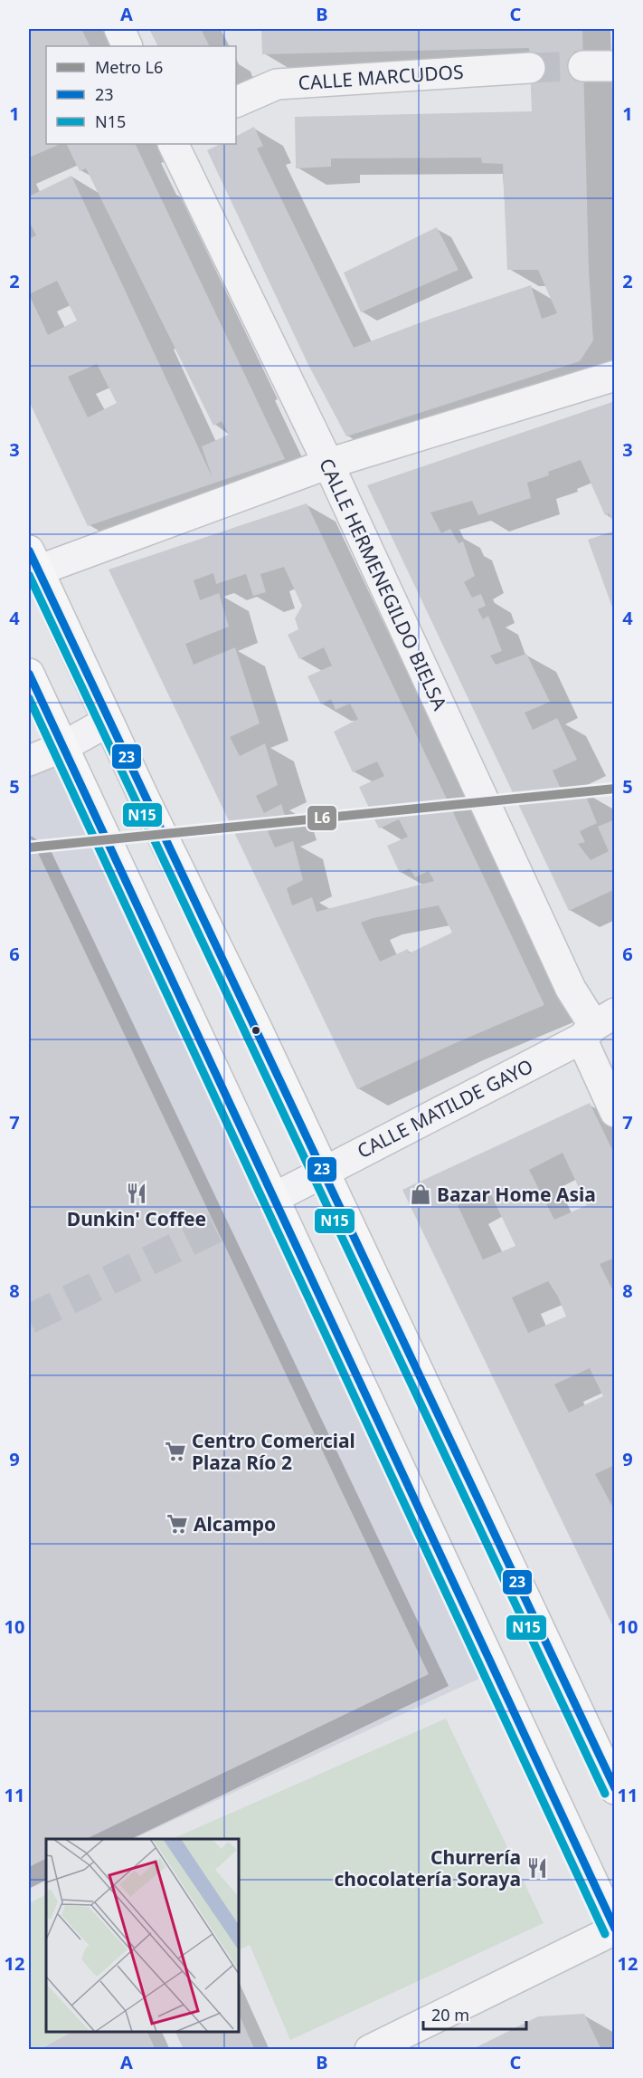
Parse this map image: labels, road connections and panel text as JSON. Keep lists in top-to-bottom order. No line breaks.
{"streets":{"street":["CALLE MARCUDOS","CALLE HERMENEGILDO BIELSA","CALLE MATILDE GAYO"]},"crossings":[["CALLE HERMENEGILDO BIELSA","CALLE MATILDE GAYO"]],"places":{"restaurant":["Dunkin' Coffee","Churrería chocolatería Soraya"],"shop":["Bazar Home Asia"],"supermarket":["Centro Comercial Plaza Río 2","Alcampo"]},"lines":["transit line 23","transit line N15","metro line L6"],"legend":["Metro L6","23","N15"],"scale_bar":"20 m","grid":{"columns":["A","B","C"],"rows":["1","2","3","4","5","6","7","8","9","10","11","12"]}}
